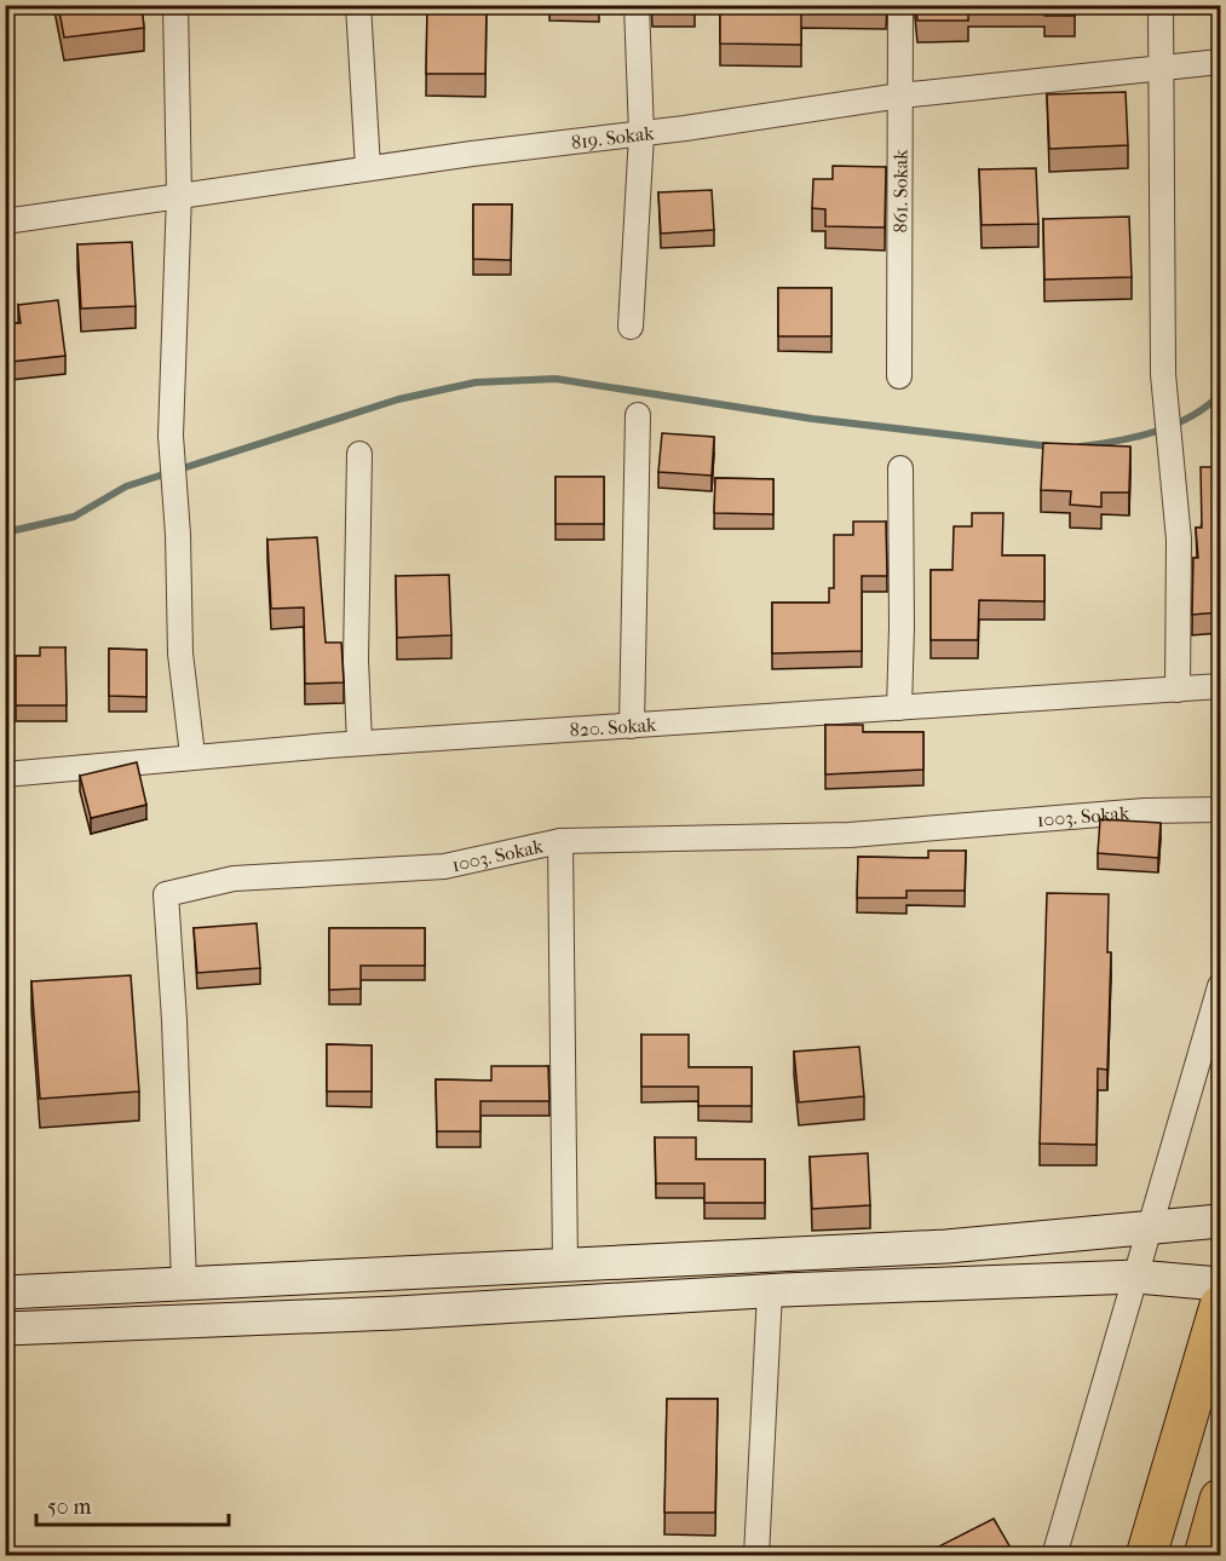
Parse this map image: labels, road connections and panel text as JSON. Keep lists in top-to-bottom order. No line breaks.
{"streets":{"street":["819. Sokak","861. Sokak","820. Sokak","1003. Sokak"]},"crossings":[["819. Sokak","861. Sokak"]],"scale_bar":"50 m"}
